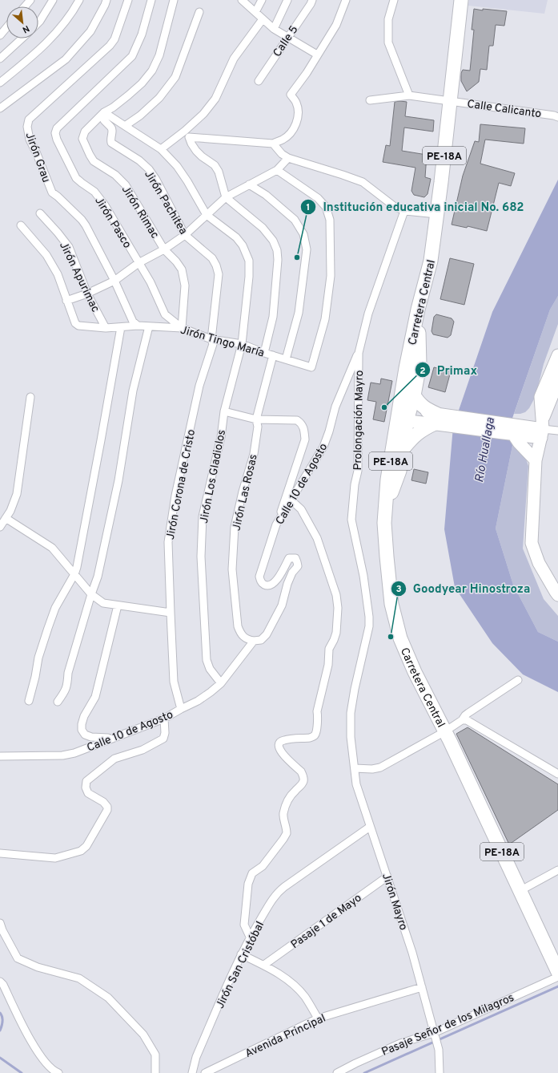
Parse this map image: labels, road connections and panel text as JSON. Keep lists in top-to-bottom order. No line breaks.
{"streets":{"highway":["PE-18A","Carretera Central"],"street":["Calle 5","Calle Calicanto","Jirón Grau","Jirón Pachitea","Jirón Rimac","Jirón Pasco","Jirón Apurimac","Jirón Tingo María","Prolongación Mayro","Jirón Los Gladiolos","Calle 10 de Agosto","Jirón Corona de Cristo","Jirón Las Rosas","Jirón Mayro","Pasaje 1 de Mayo","Jirón San Cristóbal","Pasaje Señor de los Milagros","Avenida Principal"]},"crossings":[["Calle Calicanto","Carretera Central"],["PE-18A","Carretera Central"],["Jirón Grau","Jirón Tingo María"],["Jirón Pachitea","Jirón Rimac"],["Jirón Pachitea","Jirón Tingo María"],["Jirón Pachitea","Jirón Corona de Cristo"],["Jirón Rimac","Jirón Pasco"],["Jirón Rimac","Jirón Tingo María"],["Jirón Pasco","Jirón Tingo María"],["Jirón Apurimac","Jirón Tingo María"],["Jirón Tingo María","Jirón Los Gladiolos"],["Jirón Tingo María","Jirón Corona de Cristo"],["Jirón Tingo María","Jirón Las Rosas"],["Prolongación Mayro","Calle 10 de Agosto"],["Prolongación Mayro","Jirón Mayro"],["Jirón Los Gladiolos","Calle 10 de Agosto"],["Calle 10 de Agosto","Jirón Corona de Cristo"],["Calle 10 de Agosto","Jirón Las Rosas"],["Jirón Mayro","Pasaje 1 de Mayo"],["Jirón Mayro","Jirón San Cristóbal"],["Jirón Mayro","Pasaje Señor de los Milagros"],["Jirón Mayro","Avenida Principal"]],"water":["Río Huallaga"],"places":["Institución educativa inicial No. 682","Primax","Goodyear Hinostroza"],"north":"bottom right"}
